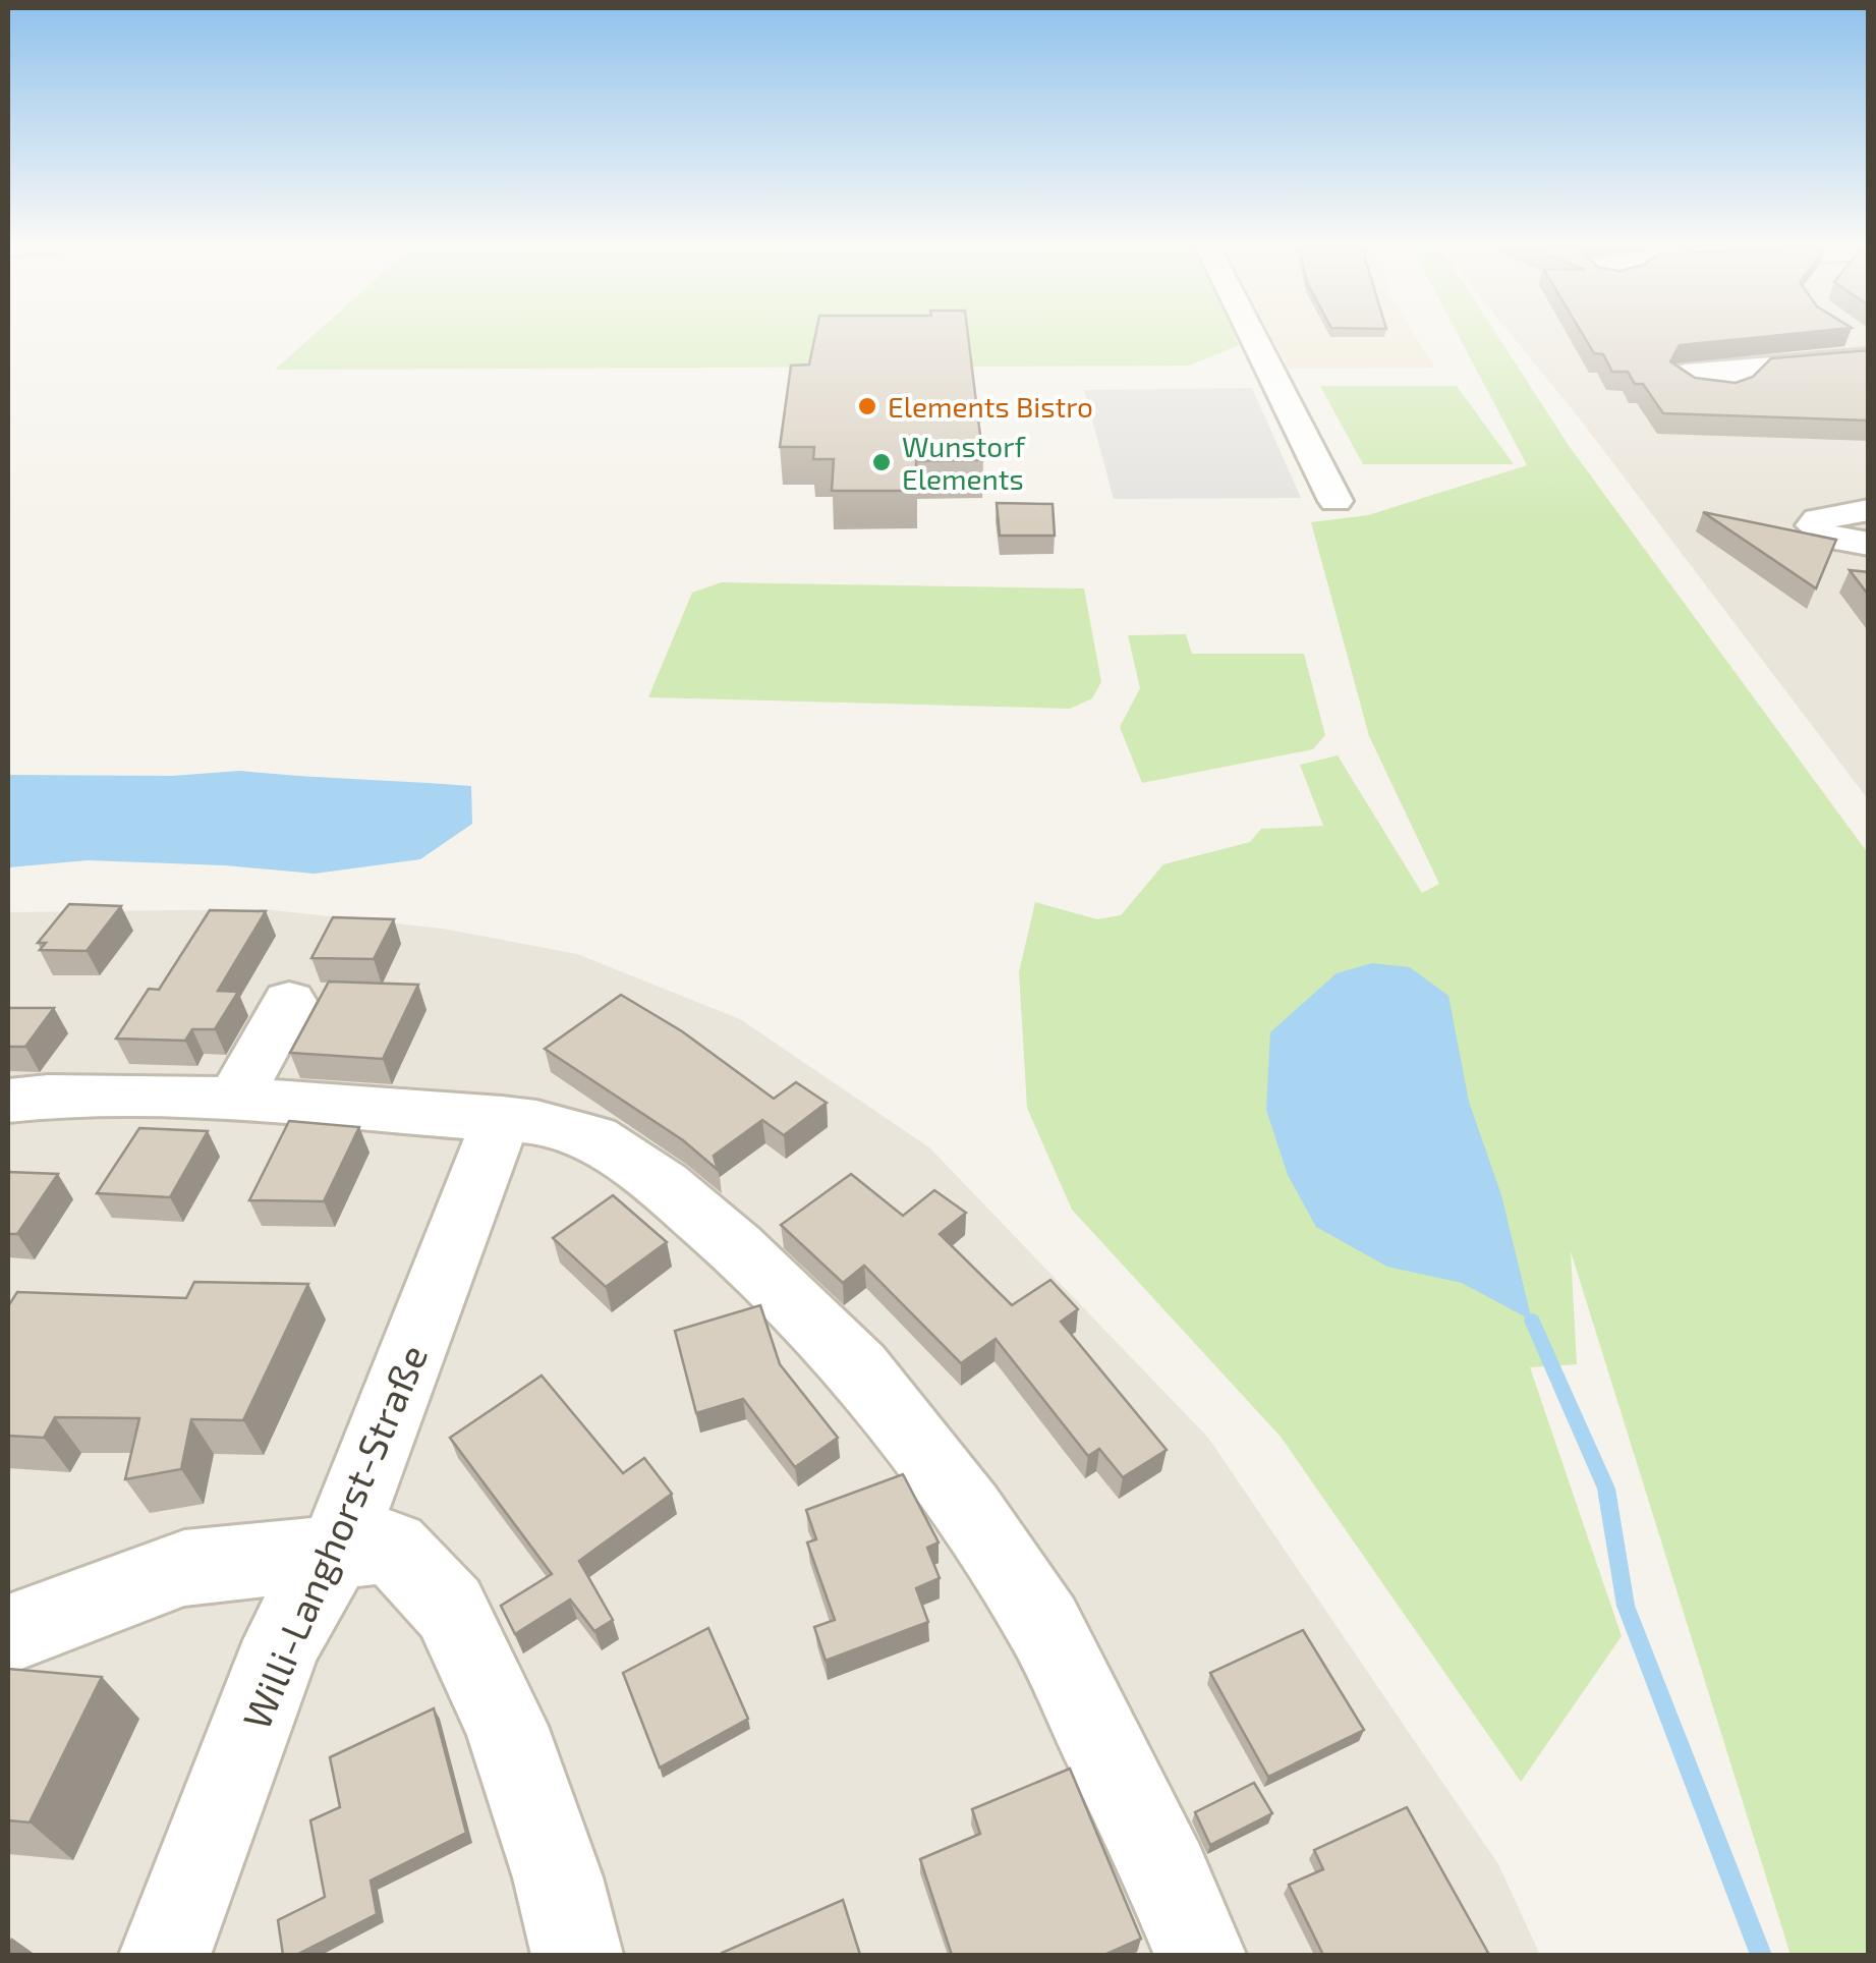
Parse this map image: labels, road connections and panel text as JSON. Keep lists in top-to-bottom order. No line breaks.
{"streets":{"street":["Willi-Langhorst-Straße"]},"places":["Elements Bistro","Wunstorf Elements"]}
